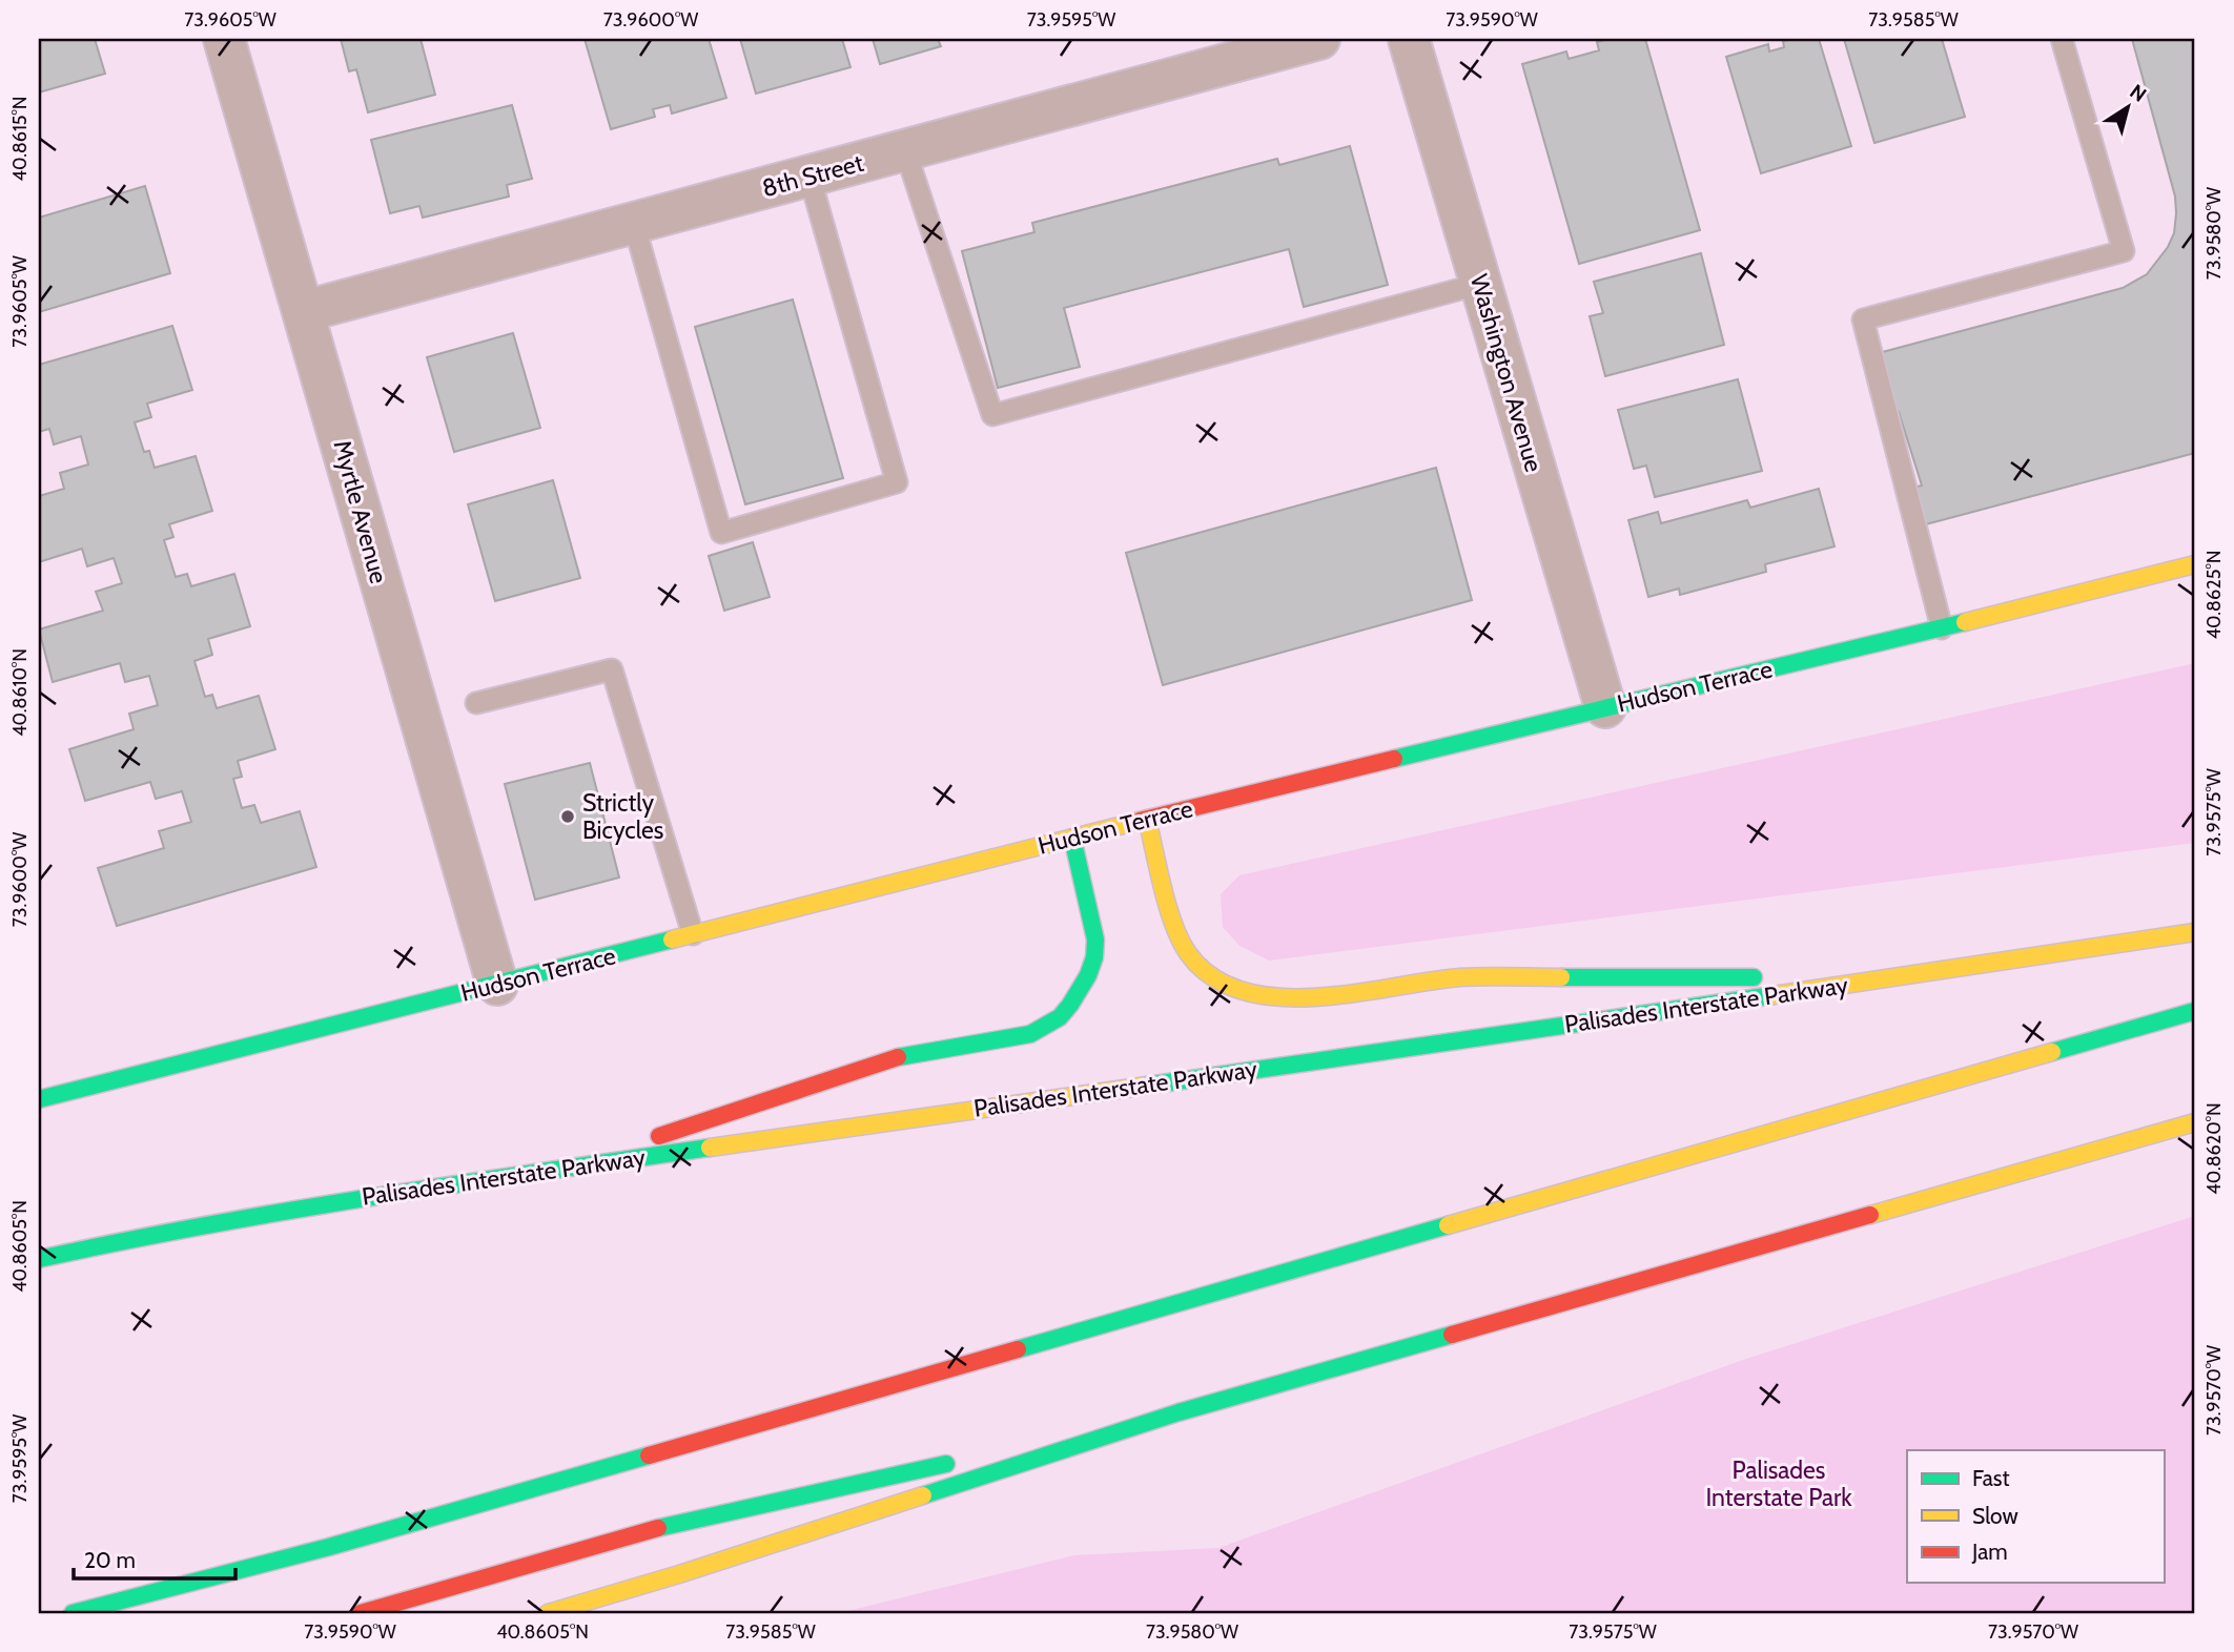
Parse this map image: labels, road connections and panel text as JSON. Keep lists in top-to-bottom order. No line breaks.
{"streets":{"main road":["Hudson Terrace","Palisades Interstate Parkway"],"street":["8th Street","Washington Avenue","Myrtle Avenue"]},"crossings":[["8th Street","Myrtle Avenue"],["Washington Avenue","Hudson Terrace"],["Myrtle Avenue","Hudson Terrace"]],"parks":["Palisades Interstate Park"],"places":["Strictly Bicycles"],"legend":["Fast","Slow","Jam"],"scale_bar":"20 m","north":"top right","coordinates":["73.9605°W","73.9600°W","73.9595°W","73.9590°W","73.9585°W","40.8615°N","73.9580°W","40.8625°N","40.8610°N","73.9575°W","40.8620°N","40.8605°N","73.9570°W"]}
